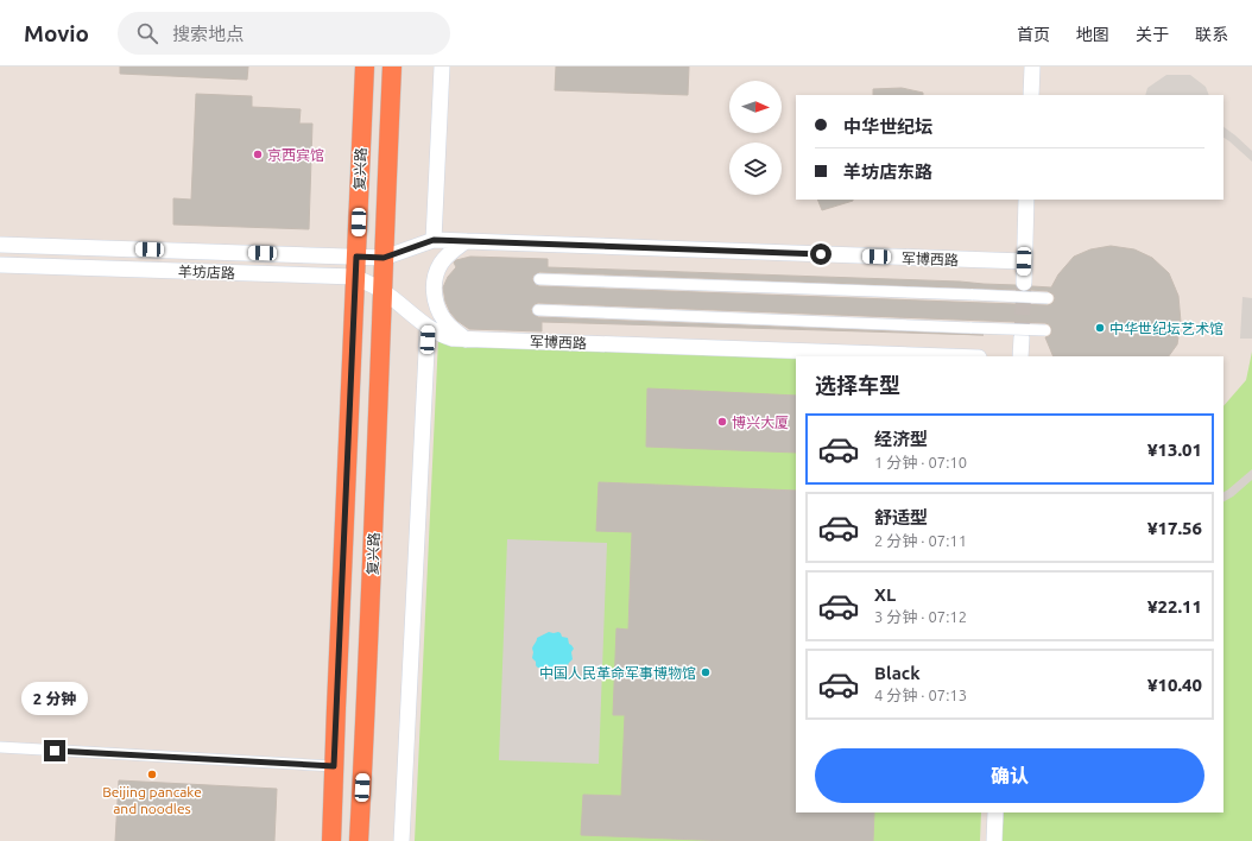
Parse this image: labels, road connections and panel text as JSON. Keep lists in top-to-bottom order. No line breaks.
{"streets":{"highway":["复兴路"],"street":["军博西路","羊坊店路"]},"crossings":[["复兴路","军博西路"],["复兴路","羊坊店路"],["军博西路","羊坊店路"]],"places":["京西宾馆","中华世纪坛艺术馆","博兴大厦","中国人民革命军事博物馆","Beijing pancake and noodles"],"north":"right","page":{"header":"Movio","search":"搜索地点","nav":["首页","地图","关于","联系"],"banner":["中华世纪坛","羊坊店东路"],"heading":"选择车型","list":[{"name":"经济型","note":"1 分钟 · 07:10","value":"¥13.01"},{"name":"舒适型","note":"2 分钟 · 07:11","value":"¥17.56"},{"name":"XL","note":"3 分钟 · 07:12","value":"¥22.11"},{"name":"Black","note":"4 分钟 · 07:13","value":"¥10.40"}],"bubble":"2 分钟","buttons":"确认"}}
